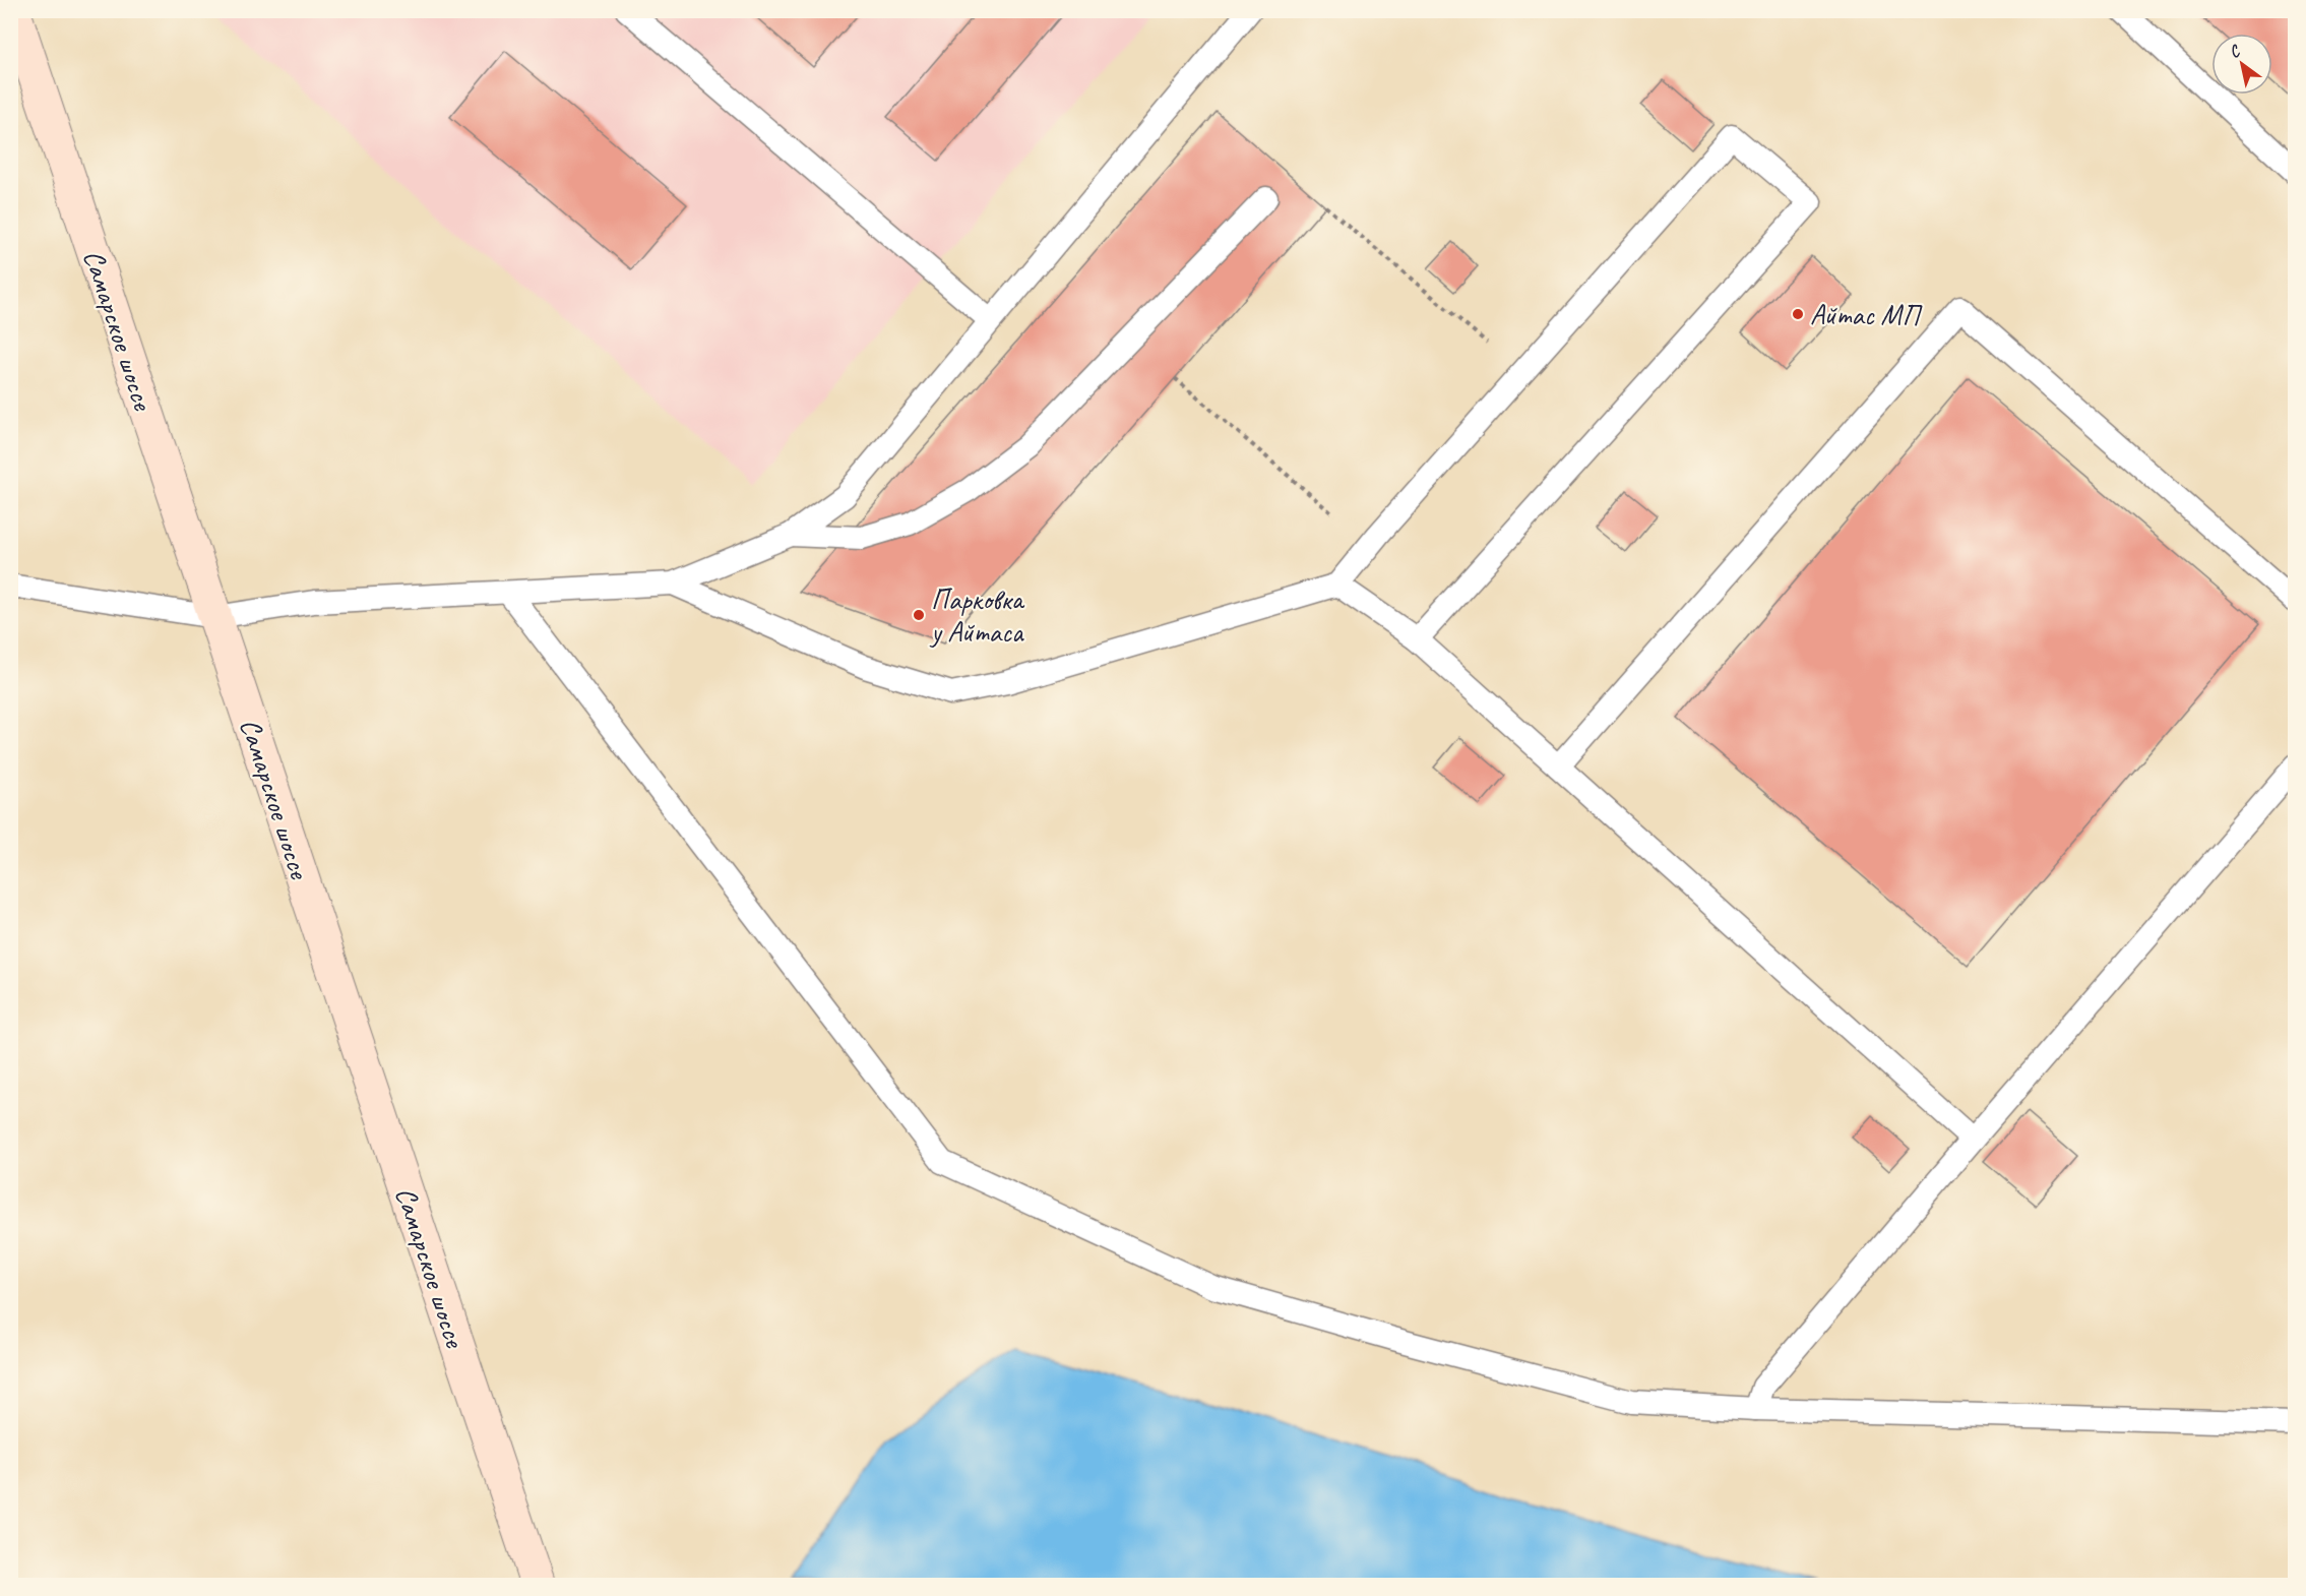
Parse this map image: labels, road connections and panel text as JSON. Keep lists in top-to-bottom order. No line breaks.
{"streets":{"street":["Самарское шоссе"]},"places":["Айтас МП","Парковка у Айтаса"],"north":"top left"}
